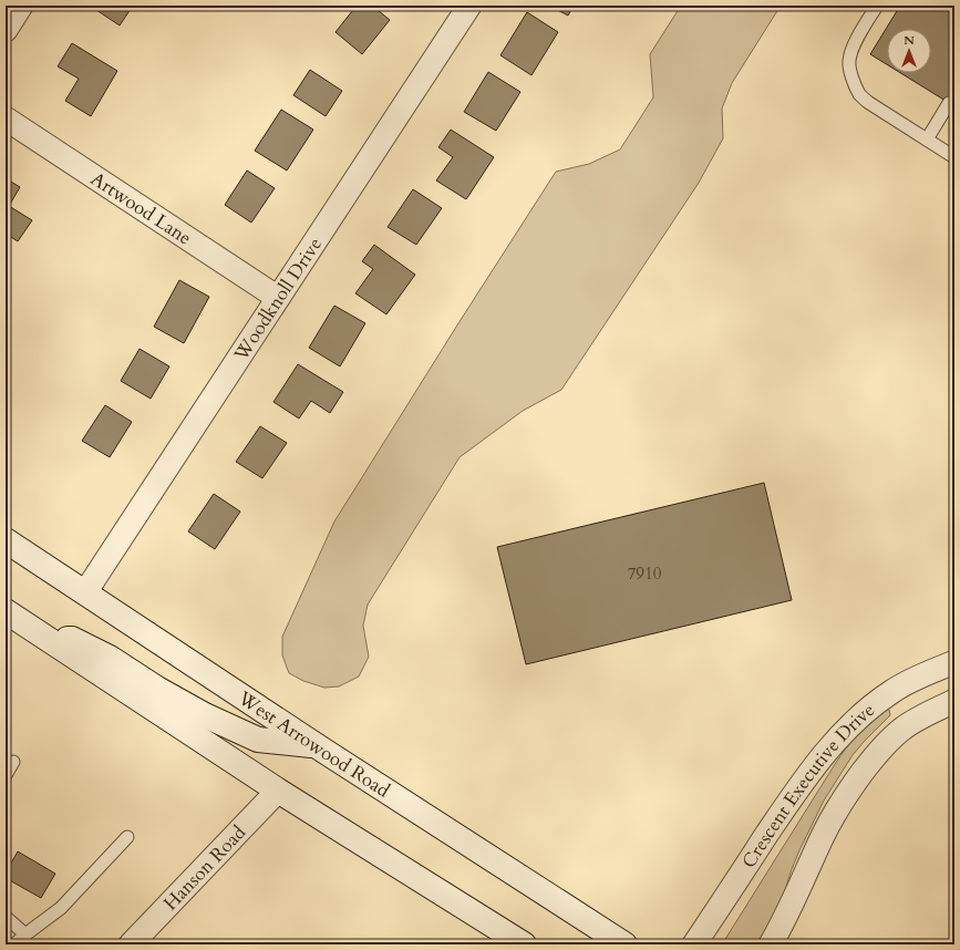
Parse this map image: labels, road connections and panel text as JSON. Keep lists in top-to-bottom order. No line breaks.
{"streets":{"main road":["West Arrowood Road"],"street":["Artwood Lane","Woodknoll Drive","Crescent Executive Drive","Hanson Road"]},"crossings":[["Artwood Lane","Woodknoll Drive"],["Woodknoll Drive","West Arrowood Road"]],"house_numbers":["7910"],"north":"top"}
